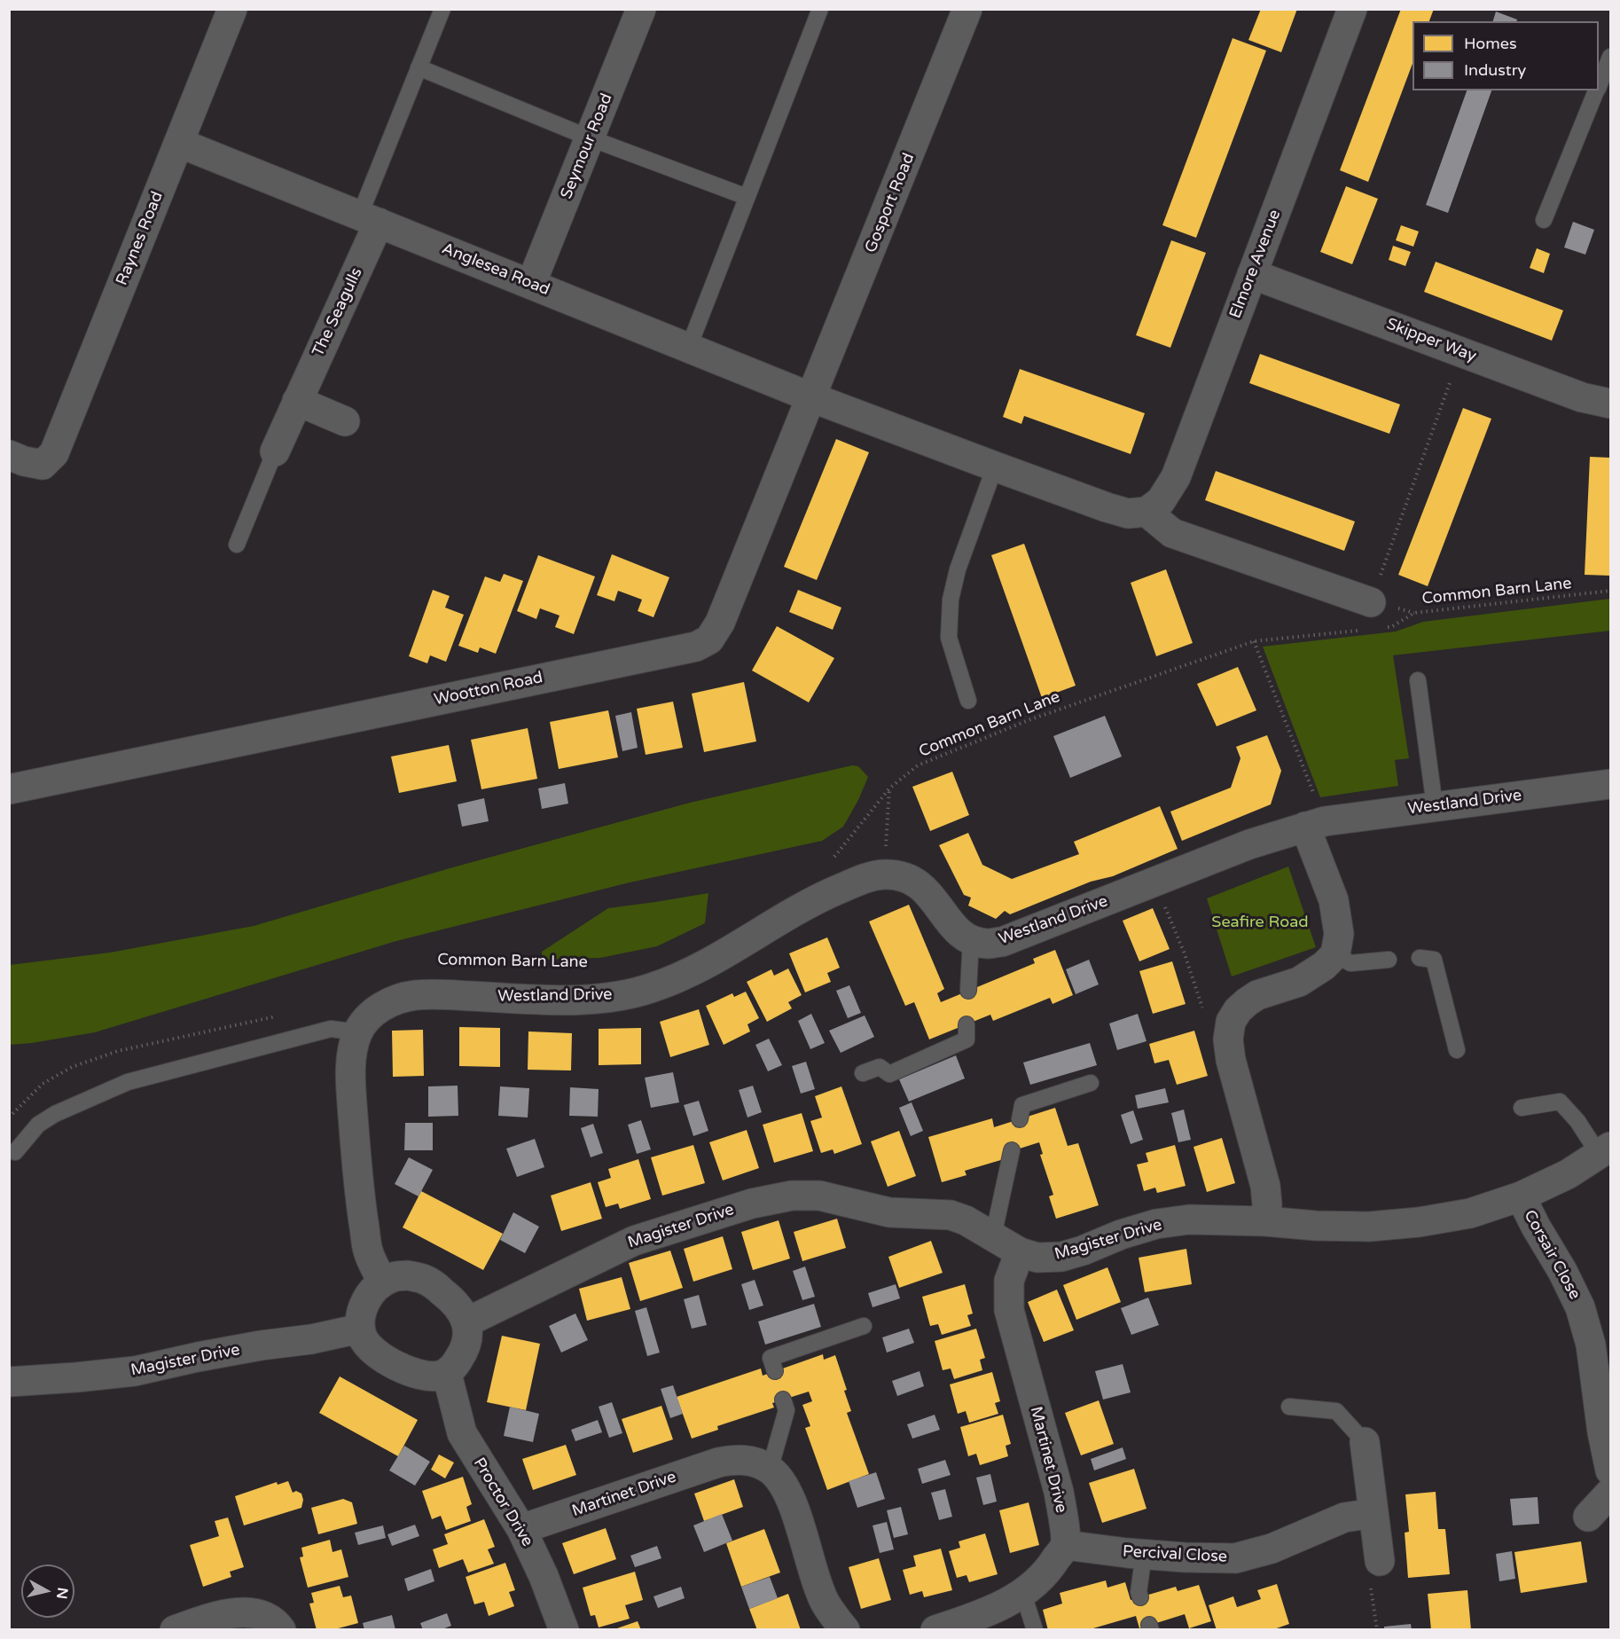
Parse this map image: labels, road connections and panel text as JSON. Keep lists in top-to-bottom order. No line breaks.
{"streets":{"street":["Seymour Road","Gosport Road","Raynes Road","Elmore Avenue","Anglesea Road","The Seagulls","Skipper Way","Wootton Road","Westland Drive","Magister Drive","Corsair Close","Martinet Drive","Proctor Drive","Percival Close"],"path":["Common Barn Lane"]},"crossings":[["Seymour Road","Anglesea Road"],["Gosport Road","Anglesea Road"],["Gosport Road","Wootton Road"],["Raynes Road","Anglesea Road"],["Elmore Avenue","Skipper Way"],["Anglesea Road","The Seagulls"],["Anglesea Road","Wootton Road"],["Westland Drive","Magister Drive"],["Westland Drive","Proctor Drive"],["Magister Drive","Corsair Close"],["Magister Drive","Martinet Drive"],["Magister Drive","Proctor Drive"],["Martinet Drive","Proctor Drive"],["Martinet Drive","Percival Close"]],"parks":["Seafire Road"],"legend":["Homes","Industry"],"north":"right"}
